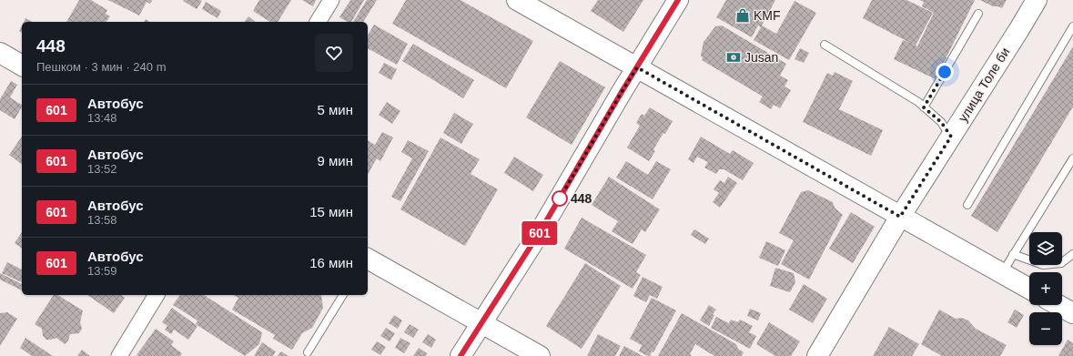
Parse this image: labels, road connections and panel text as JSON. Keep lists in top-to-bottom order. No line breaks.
{"streets":{"main road":["улица Толе би"]},"places":{"shop":["KMF"],"bank":["Jusan"],"other":["448"]},"lines":["bus line 601"],"page":{"on_map":"601","heading":["448","Пешком · 3 мин · 240 m"],"list":[{"mark":"601","name":"Автобус","note":"13:48","value":"5 мин"},{"mark":"601","name":"Автобус","note":"13:52","value":"9 мин"},{"mark":"601","name":"Автобус","note":"13:58","value":"15 мин"},{"mark":"601","name":"Автобус","note":"13:59","value":"16 мин"}],"map_buttons":["+","−"]}}
